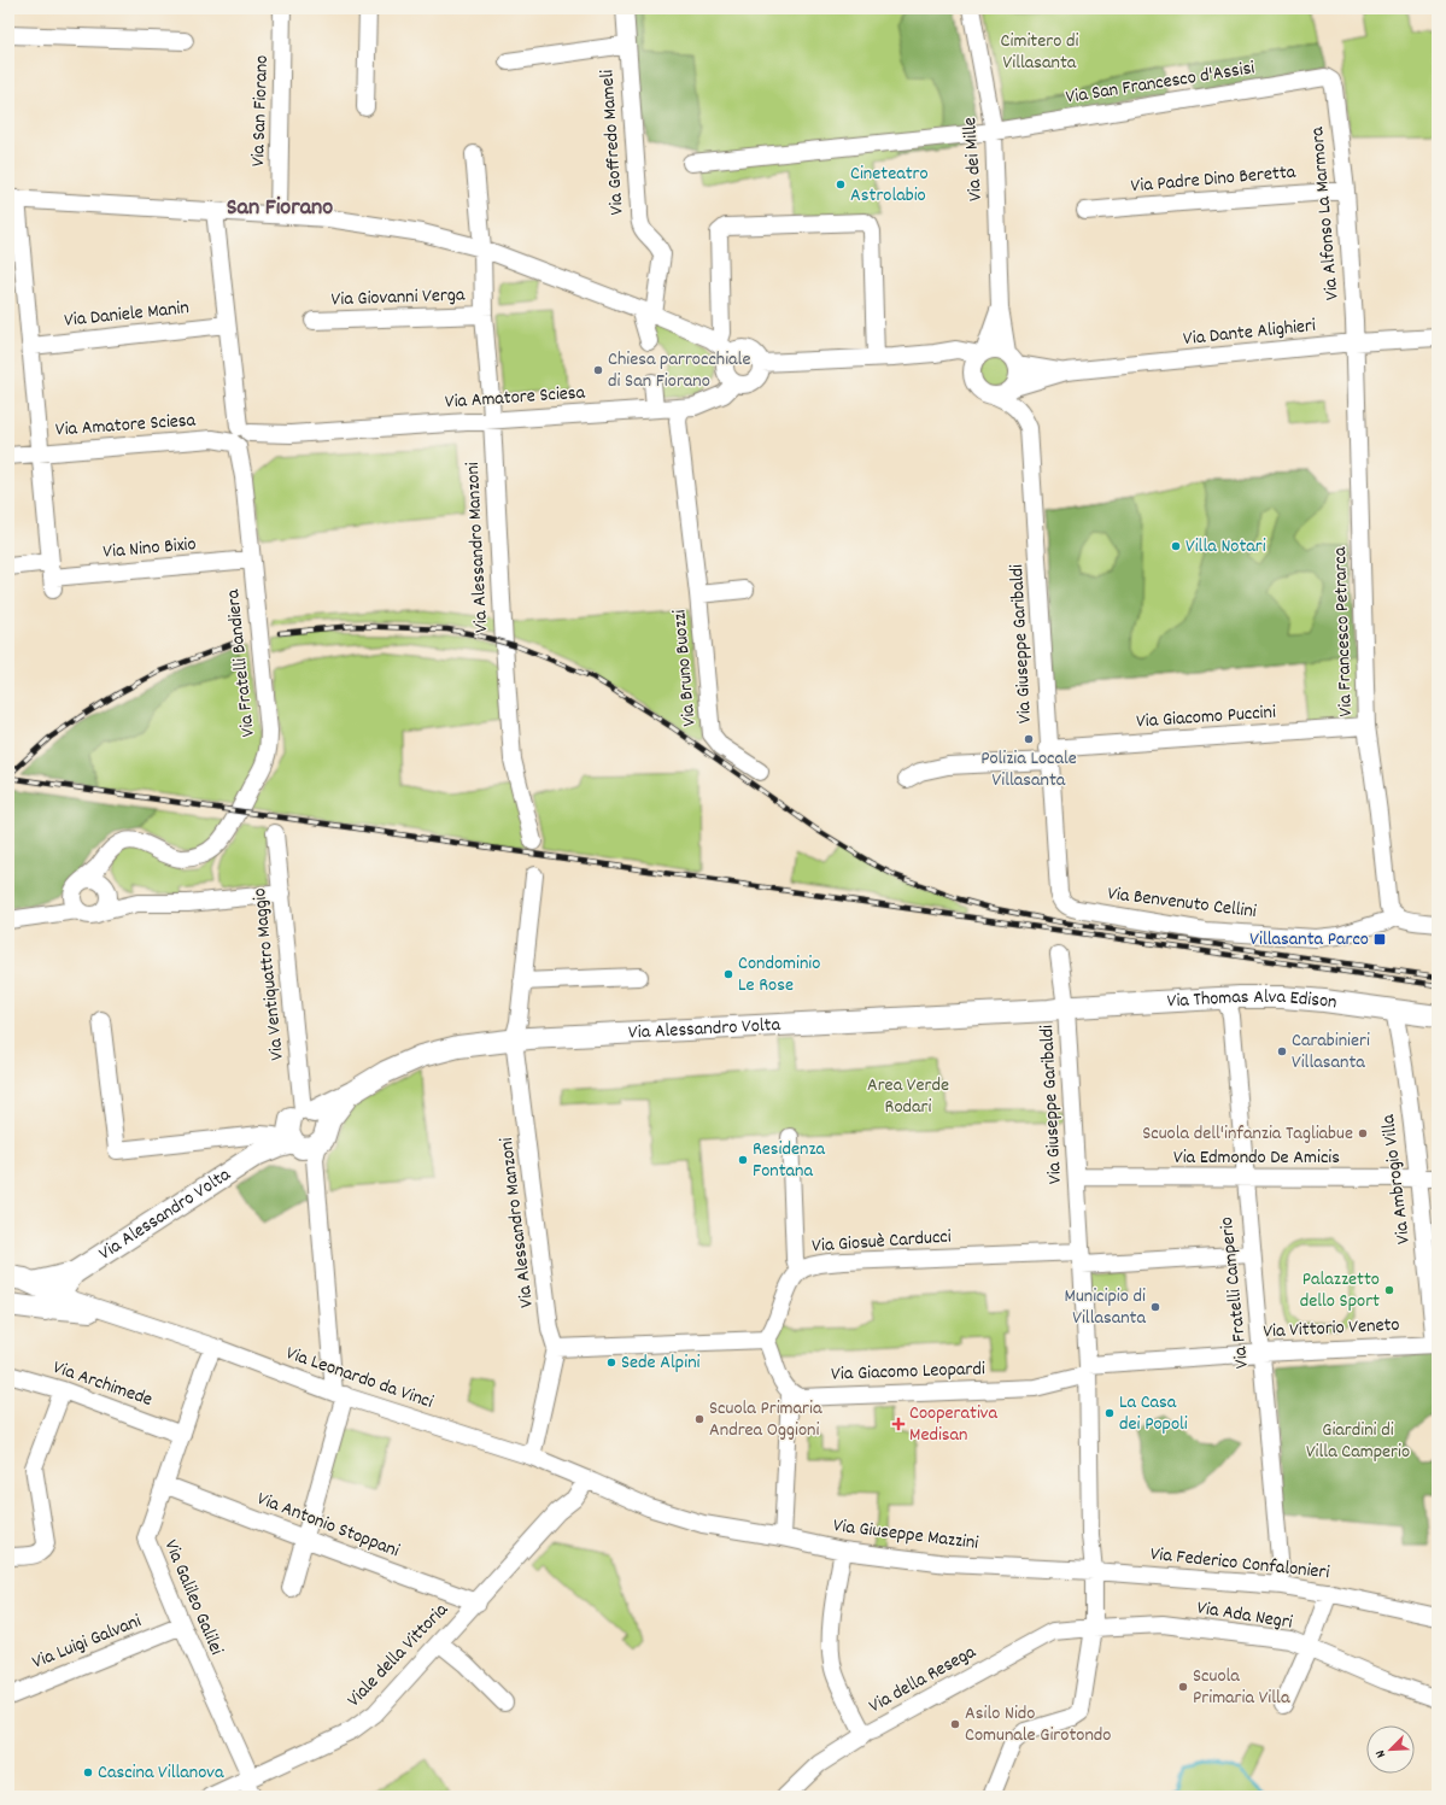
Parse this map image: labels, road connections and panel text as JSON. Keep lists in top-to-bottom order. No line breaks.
{"streets":{"main road":["Via Thomas Alva Edison","Via Alessandro Volta"],"street":["Via San Francesco d'Assisi","Via San Fiorano","Via Goffredo Mameli","Via dei Mille","Via Padre Dino Beretta","Via Alfonso La Marmora","Via Giovanni Verga","Via Daniele Manin","Via Dante Alighieri","Via Amatore Sciesa","Via Alessandro Manzoni","Via Nino Bixio","Via Francesco Petrarca","Via Giuseppe Garibaldi","Via Fratelli Bandiera","Via Bruno Buozzi","Via Giacomo Puccini","Via Benvenuto Cellini","Via Ventiquattro Maggio","Via Edmondo De Amicis","Via Ambrogio Villa","Via Giosuè Carducci","Via Fratelli Camperio","Via Vittorio Veneto","Via Giacomo Leopardi","Via Leonardo da Vinci","Via Archimede","Via Antonio Stoppani","Via Giuseppe Mazzini","Via Federico Confalonieri","Via Galileo Galilei","Via Ada Negri","Via Luigi Galvani","Viale della Vittoria","Via della Resega"]},"crossings":[["Via San Francesco d'Assisi","Via dei Mille"],["Via San Francesco d'Assisi","Via Alfonso La Marmora"],["Via dei Mille","Via Dante Alighieri"],["Via dei Mille","Via Giuseppe Garibaldi"],["Via Padre Dino Beretta","Via Alfonso La Marmora"],["Via Alfonso La Marmora","Via Dante Alighieri"],["Via Alfonso La Marmora","Via Francesco Petrarca"],["Via Giovanni Verga","Via Alessandro Manzoni"],["Via Daniele Manin","Via Fratelli Bandiera"],["Via Dante Alighieri","Via Francesco Petrarca"],["Via Dante Alighieri","Via Giuseppe Garibaldi"],["Via Amatore Sciesa","Via Alessandro Manzoni"],["Via Amatore Sciesa","Via Fratelli Bandiera"],["Via Amatore Sciesa","Via Bruno Buozzi"],["Via Alessandro Manzoni","Via Alessandro Volta"],["Via Alessandro Manzoni","Via Leonardo da Vinci"],["Via Nino Bixio","Via Fratelli Bandiera"],["Via Francesco Petrarca","Via Giacomo Puccini"],["Via Francesco Petrarca","Via Benvenuto Cellini"],["Via Giuseppe Garibaldi","Via Giacomo Puccini"],["Via Giuseppe Garibaldi","Via Benvenuto Cellini"],["Via Giuseppe Garibaldi","Via Thomas Alva Edison"],["Via Giuseppe Garibaldi","Via Alessandro Volta"],["Via Giuseppe Garibaldi","Via Edmondo De Amicis"],["Via Giuseppe Garibaldi","Via Giosuè Carducci"],["Via Giuseppe Garibaldi","Via Vittorio Veneto"],["Via Giuseppe Garibaldi","Via Giacomo Leopardi"],["Via Ventiquattro Maggio","Via Alessandro Volta"],["Via Ventiquattro Maggio","Via Leonardo da Vinci"],["Via Thomas Alva Edison","Via Alessandro Volta"],["Via Thomas Alva Edison","Via Ambrogio Villa"],["Via Thomas Alva Edison","Via Fratelli Camperio"],["Via Alessandro Volta","Via Leonardo da Vinci"],["Via Edmondo De Amicis","Via Ambrogio Villa"],["Via Edmondo De Amicis","Via Fratelli Camperio"],["Via Ambrogio Villa","Via Vittorio Veneto"],["Via Giosuè Carducci","Via Fratelli Camperio"],["Via Fratelli Camperio","Via Vittorio Veneto"],["Via Fratelli Camperio","Via Federico Confalonieri"],["Via Vittorio Veneto","Via Giacomo Leopardi"],["Via Leonardo da Vinci","Via Giuseppe Mazzini"],["Via Leonardo da Vinci","Via Galileo Galilei"],["Via Leonardo da Vinci","Viale della Vittoria"],["Via Archimede","Via Galileo Galilei"],["Via Antonio Stoppani","Via Galileo Galilei"],["Via Antonio Stoppani","Viale della Vittoria"],["Via Giuseppe Mazzini","Via Federico Confalonieri"],["Via Galileo Galilei","Via Luigi Galvani"],["Via Galileo Galilei","Viale della Vittoria"],["Via Ada Negri","Via della Resega"]],"districts":["San Fiorano"],"parks":["Cimitero di Villasanta","Area Verde Rodari","Giardini di Villa Camperio"],"places":{"other":["Cineteatro Astrolabio","Chiesa parrocchiale di San Fiorano","Villa Notari","Polizia Locale Villasanta","Condominio Le Rose","Carabinieri Villasanta","Scuola dell'infanzia Tagliabue","Residenza Fontana","Palazzetto dello Sport","Municipio di Villasanta","Sede Alpini","La Casa dei Popoli","Scuola Primaria Andrea Oggioni","Scuola Primaria Villa","Asilo Nido Comunale Girotondo","Cascina Villanova"],"transit":["Villasanta Parco"],"health":["Cooperativa Medisan"]},"north":"bottom left"}
